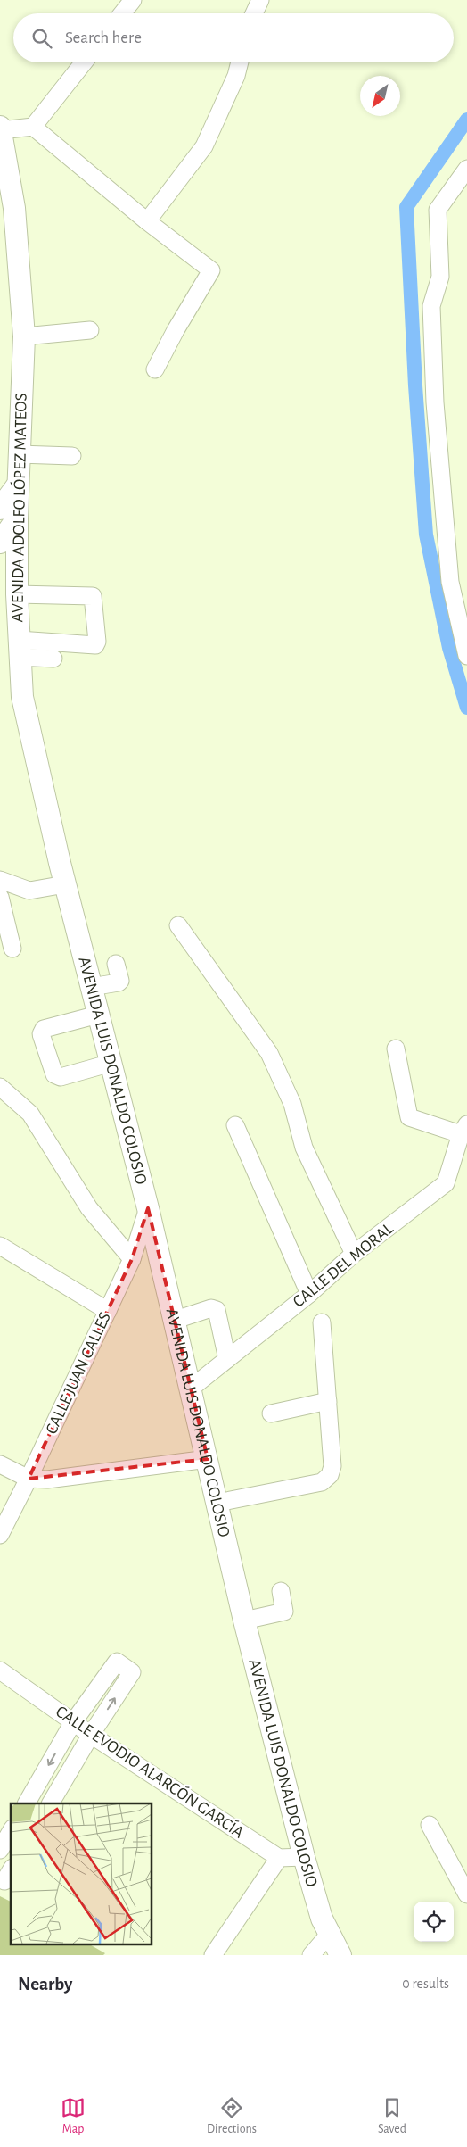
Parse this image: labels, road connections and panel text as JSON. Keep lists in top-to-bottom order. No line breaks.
{"streets":{"main road":["AVENIDA ADOLFO LÓPEZ MATEOS","AVENIDA LUIS DONALDO COLOSIO"],"street":["CALLE DEL MORAL","CALLE JUAN CALLES","CALLE EVODIO ALARCÓN GARCÍA"]},"crossings":[["AVENIDA ADOLFO LÓPEZ MATEOS","AVENIDA LUIS DONALDO COLOSIO"],["AVENIDA LUIS DONALDO COLOSIO","CALLE DEL MORAL"],["AVENIDA LUIS DONALDO COLOSIO","CALLE JUAN CALLES"]],"north":"bottom left","page":{"search":"Search here","heading":["Nearby","0 results"],"nav":["Map","Directions","Saved"]}}
